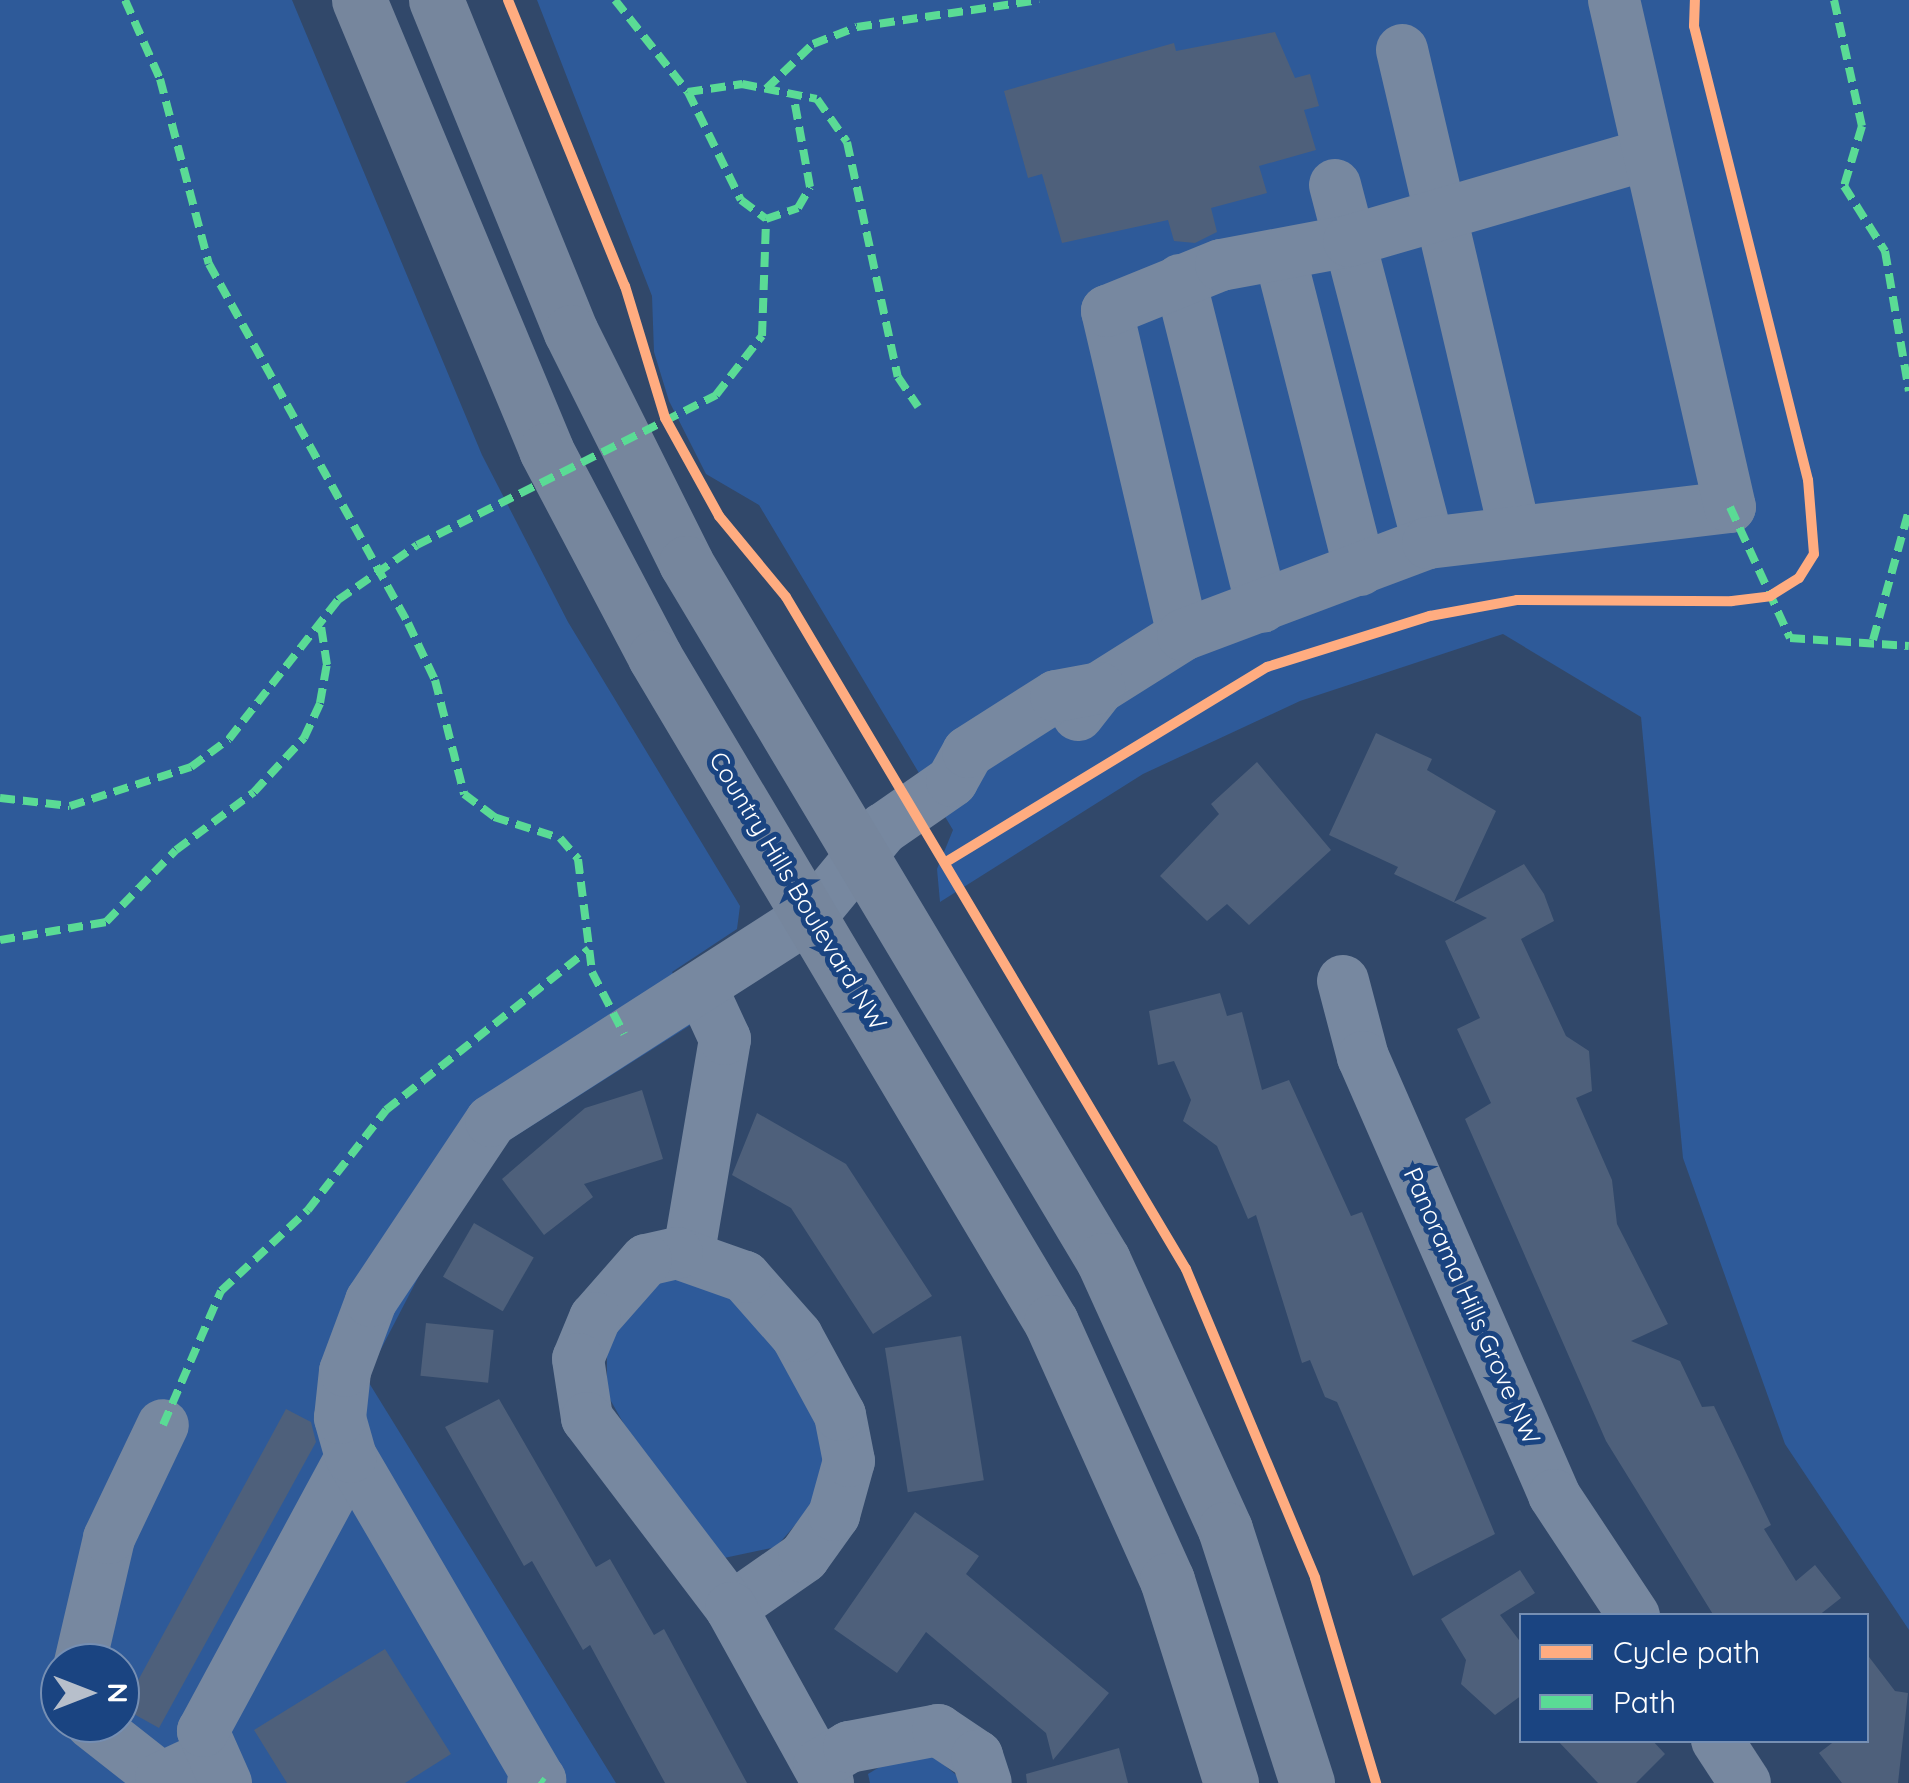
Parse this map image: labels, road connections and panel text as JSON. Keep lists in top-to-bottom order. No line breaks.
{"streets":{"main road":["Country Hills Boulevard NW"],"street":["Panorama Hills Grove NW"]},"legend":["Cycle path","Path"],"north":"right"}
